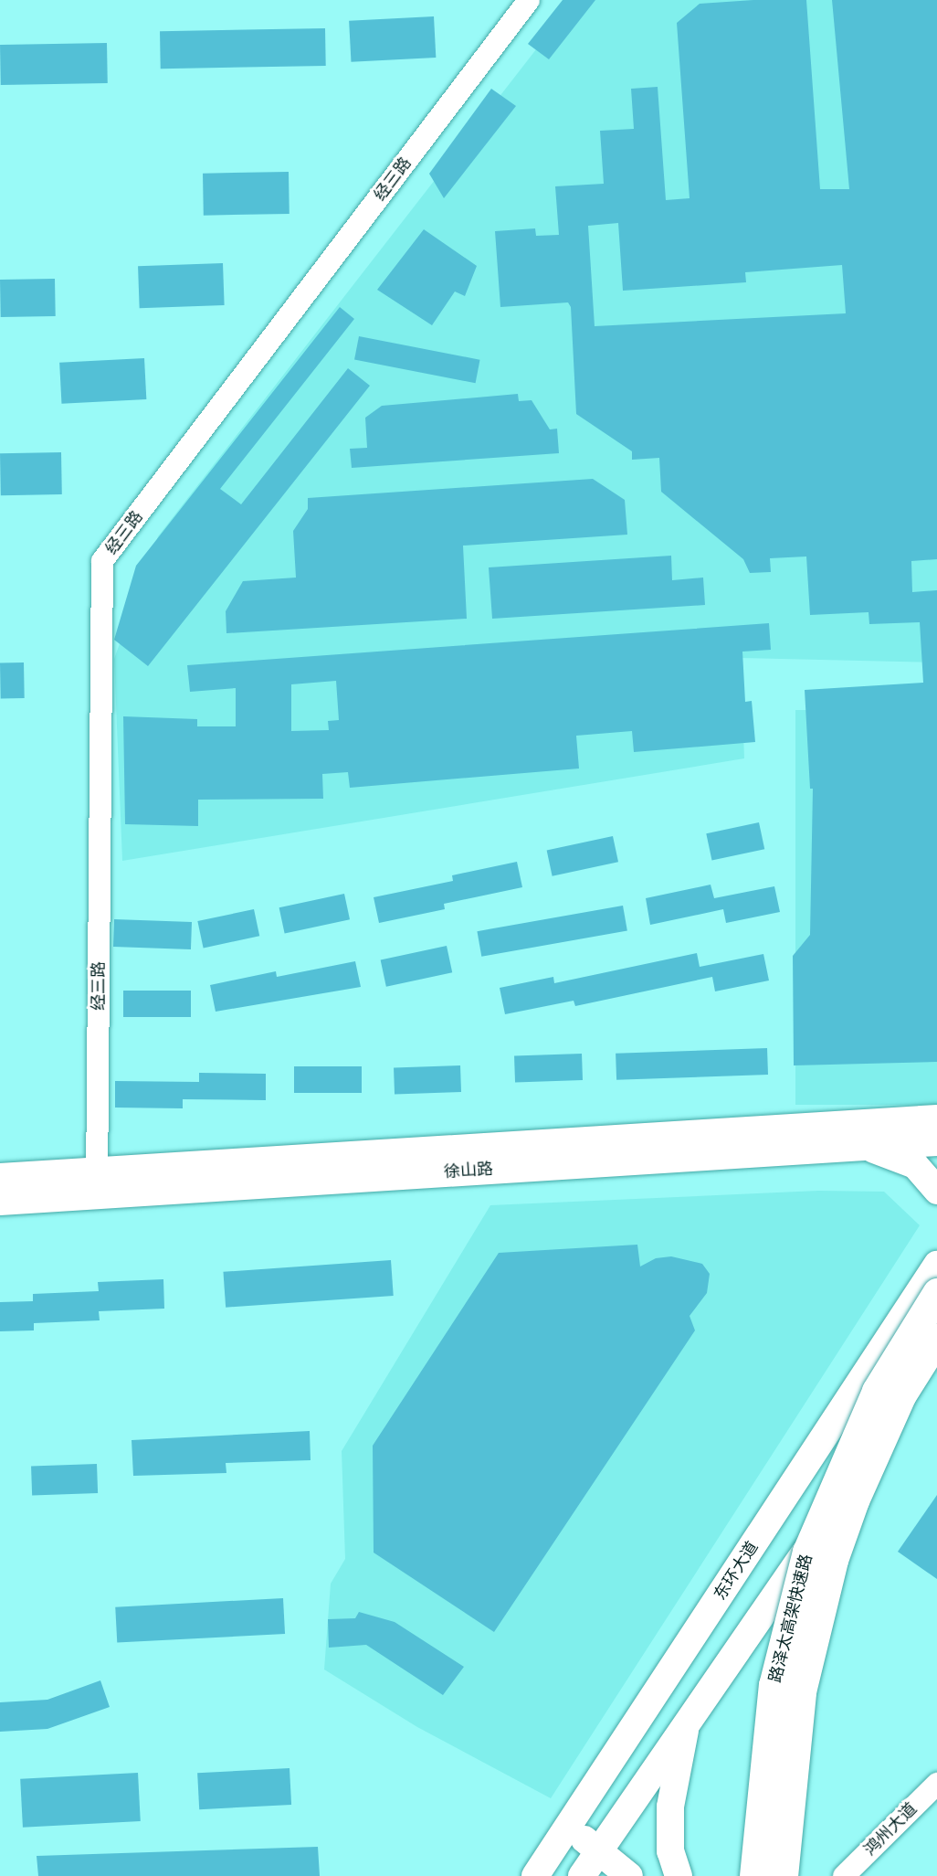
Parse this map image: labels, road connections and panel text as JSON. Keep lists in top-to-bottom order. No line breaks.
{"streets":{"highway":["路泽太高架快速路"],"main road":["徐山路","东环大道"],"street":["经三路","鸿州大道"]},"crossings":[["经三路","徐山路"]]}
